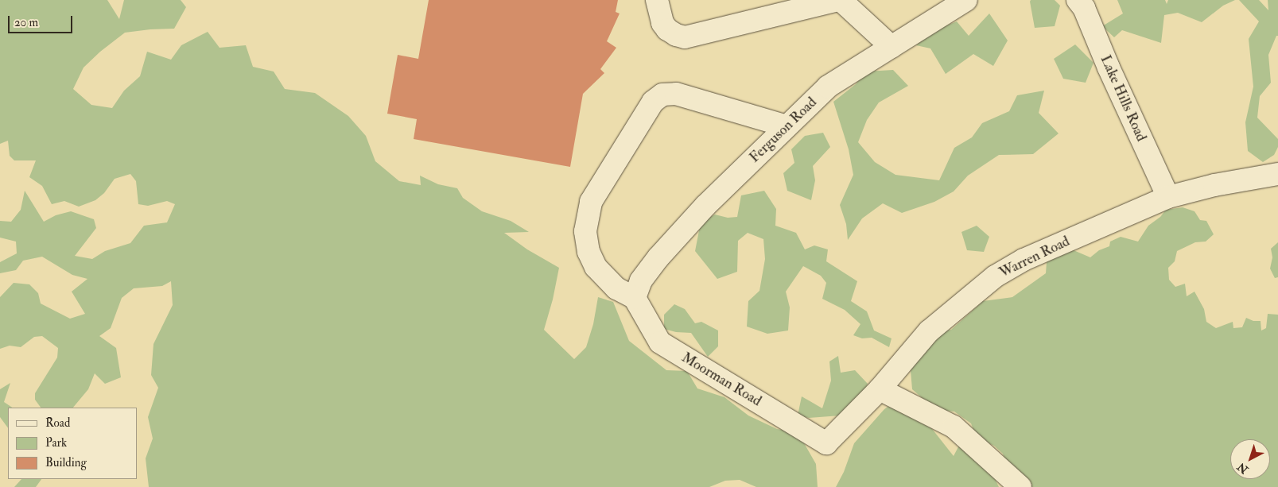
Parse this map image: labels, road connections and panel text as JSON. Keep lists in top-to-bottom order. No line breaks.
{"streets":{"street":["Lake Hills Road","Ferguson Road","Warren Road","Moorman Road"]},"crossings":[["Lake Hills Road","Warren Road"],["Ferguson Road","Moorman Road"],["Warren Road","Moorman Road"]],"legend":["Road","Park","Building"],"scale_bar":"20 m","north":"bottom left"}
